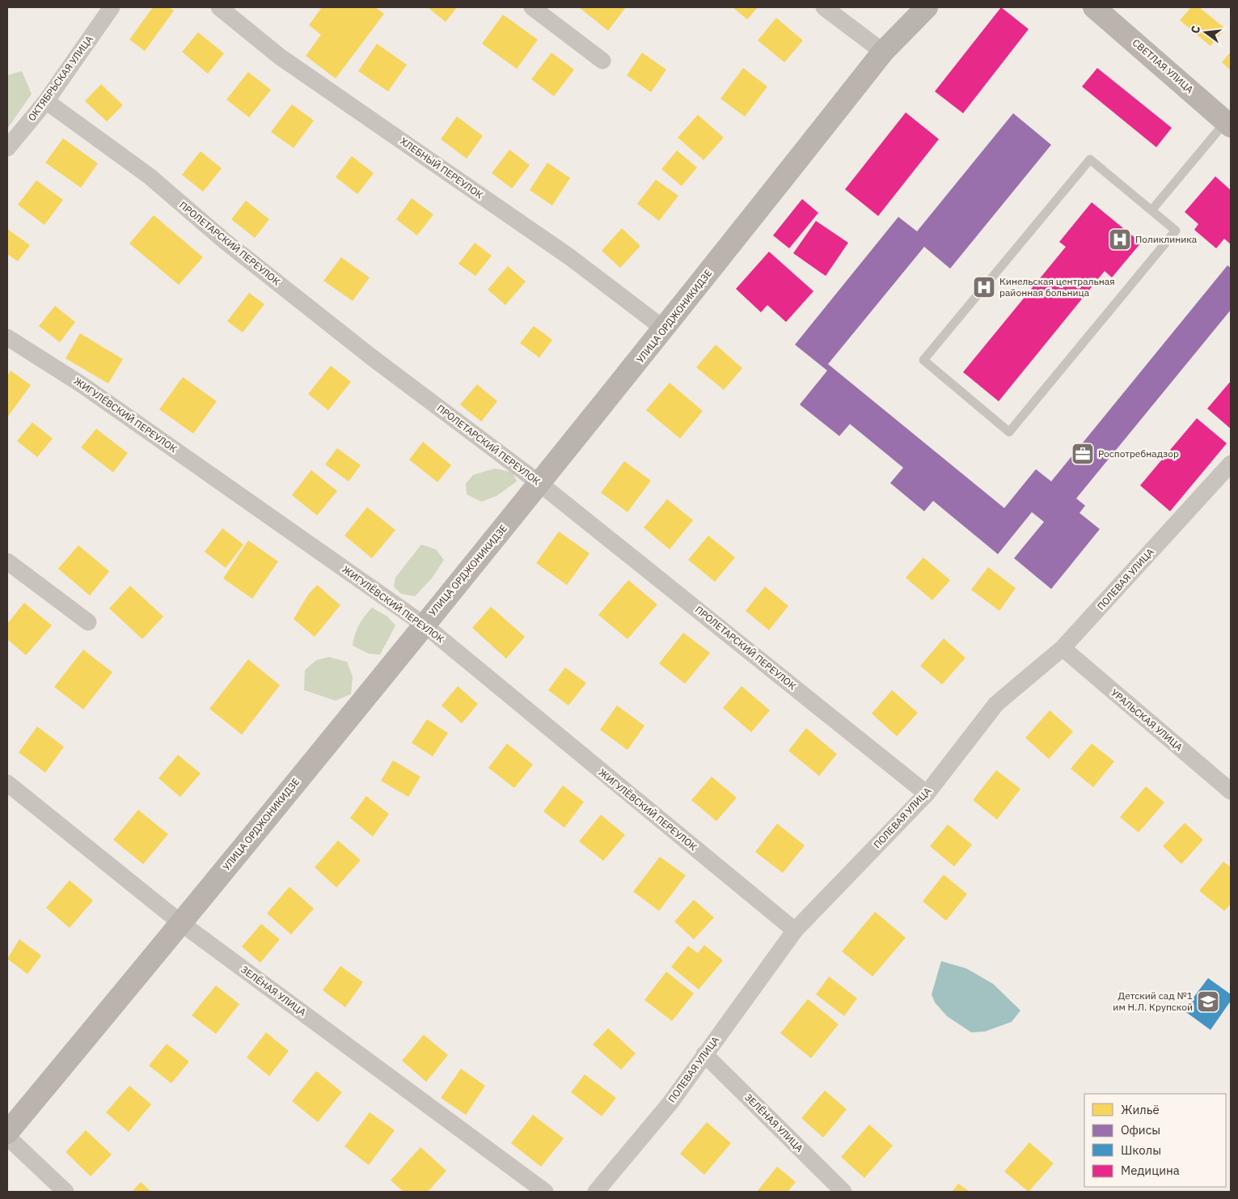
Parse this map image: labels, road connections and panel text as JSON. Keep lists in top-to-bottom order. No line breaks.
{"streets":{"street":["СВЕТЛАЯ УЛИЦА","ОКТЯБРЬСКАЯ УЛИЦА","ХЛЕБНЫЙ ПЕРЕУЛОК","ПРОЛЕТАРСКИЙ ПЕРЕУЛОК","УЛИЦА ОРДЖОНИКИДЗЕ","ЖИГУЛЁВСКИЙ ПЕРЕУЛОК","ПОЛЕВАЯ УЛИЦА","УРАЛЬСКАЯ УЛИЦА","ЗЕЛЁНАЯ УЛИЦА"]},"crossings":[["ОКТЯБРЬСКАЯ УЛИЦА","ПРОЛЕТАРСКИЙ ПЕРЕУЛОК"],["ХЛЕБНЫЙ ПЕРЕУЛОК","УЛИЦА ОРДЖОНИКИДЗЕ"],["ПРОЛЕТАРСКИЙ ПЕРЕУЛОК","УЛИЦА ОРДЖОНИКИДЗЕ"],["ПРОЛЕТАРСКИЙ ПЕРЕУЛОК","ПОЛЕВАЯ УЛИЦА"],["УЛИЦА ОРДЖОНИКИДЗЕ","ЖИГУЛЁВСКИЙ ПЕРЕУЛОК"],["УЛИЦА ОРДЖОНИКИДЗЕ","ЗЕЛЁНАЯ УЛИЦА"],["ЖИГУЛЁВСКИЙ ПЕРЕУЛОК","ПОЛЕВАЯ УЛИЦА"],["ПОЛЕВАЯ УЛИЦА","УРАЛЬСКАЯ УЛИЦА"],["ПОЛЕВАЯ УЛИЦА","ЗЕЛЁНАЯ УЛИЦА"]],"places":{"hospital":["Поликлиника","Кинельская центральная районная больница"],"office":["Роспотребнадзор"],"school or university":["Детский сад №1 им Н.Л. Крупской"]},"legend":["Жильё","Офисы","Школы","Медицина"],"north":"left"}
